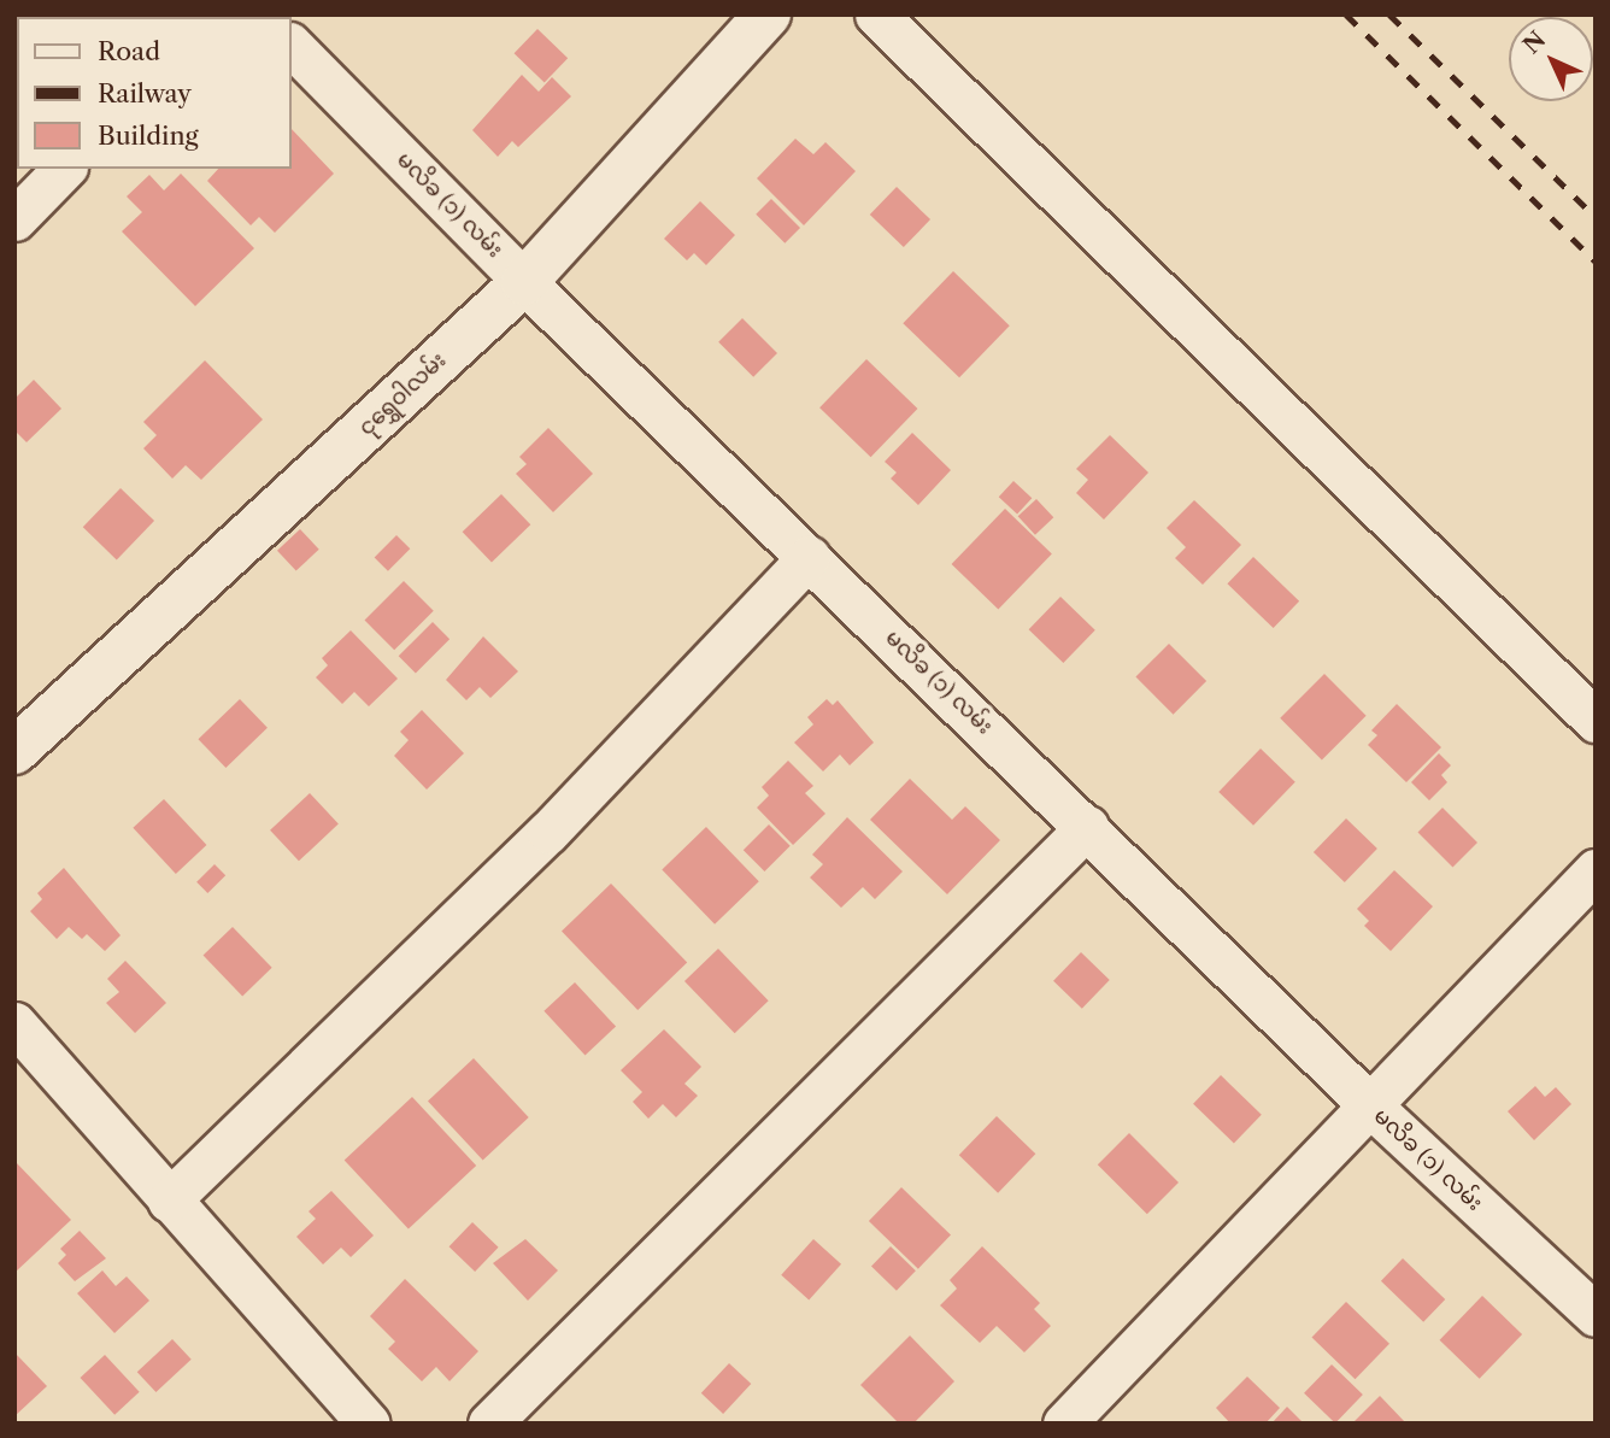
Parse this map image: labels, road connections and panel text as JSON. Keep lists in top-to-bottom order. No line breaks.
{"streets":{"street":["မလိခ (၁) လမ်း","ငုရွှေဝါလမ်း"]},"crossings":[["မလိခ (၁) လမ်း","ငုရွှေဝါလမ်း"]],"legend":["Road","Railway","Building"],"north":"top left"}
